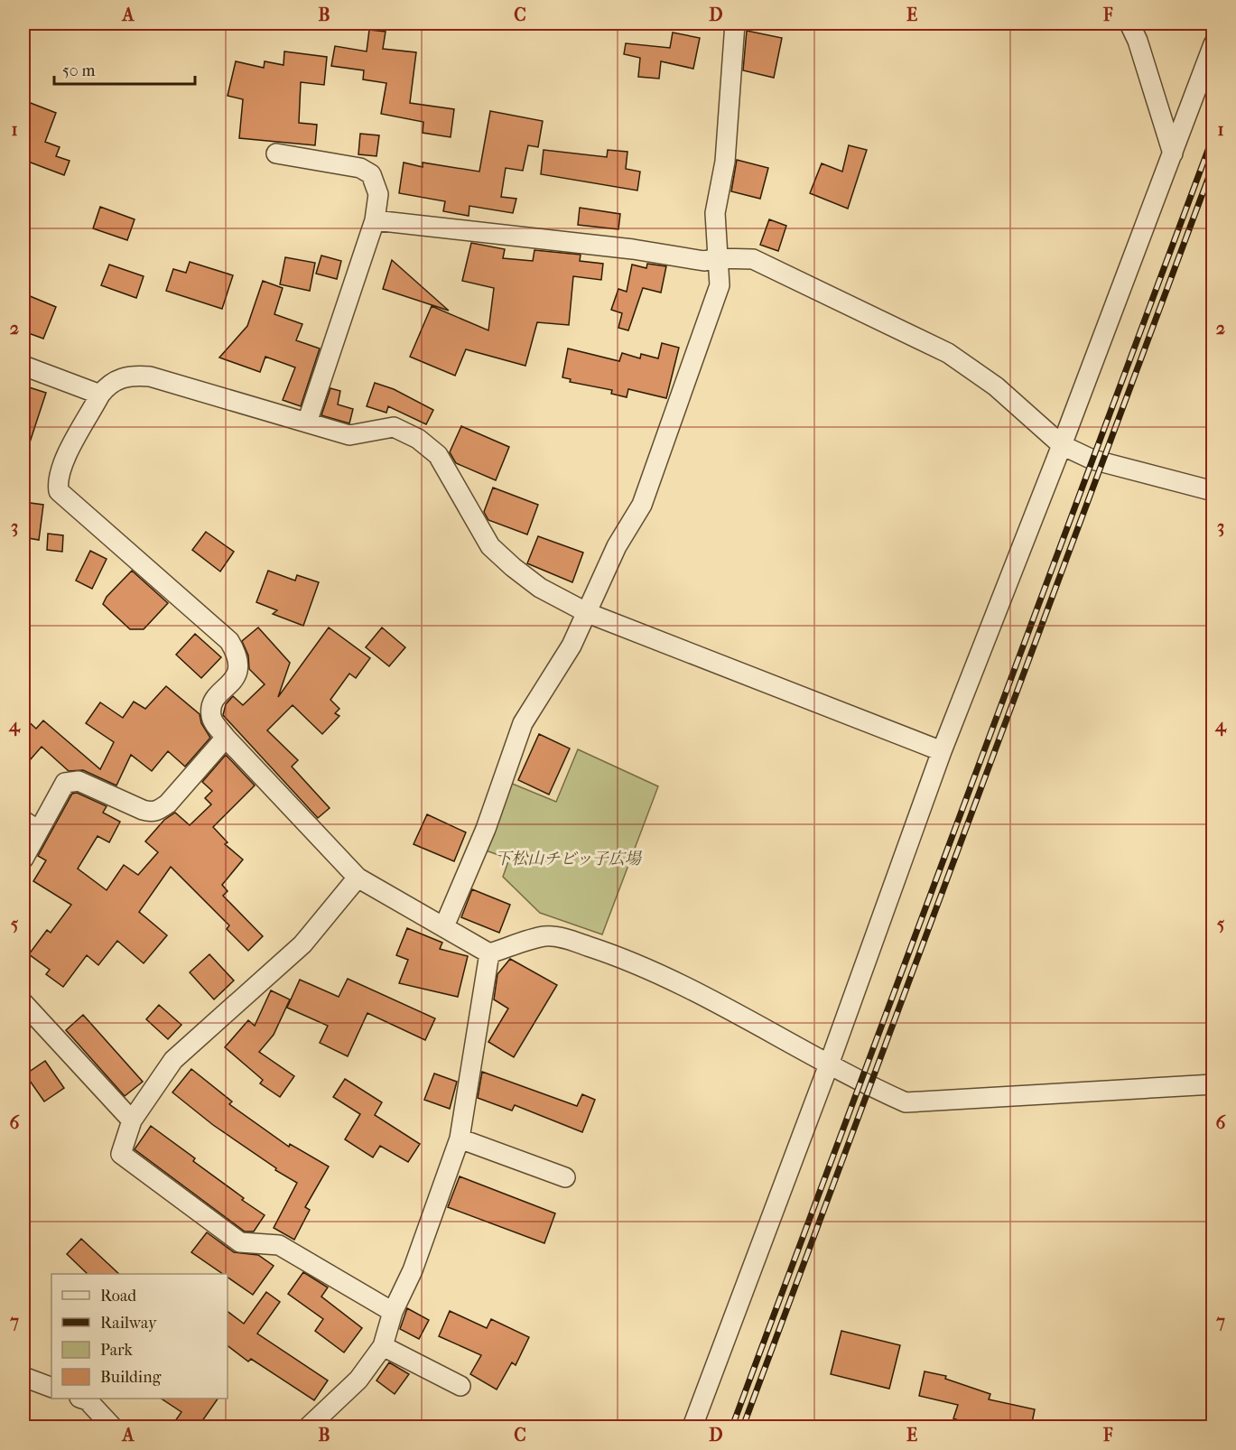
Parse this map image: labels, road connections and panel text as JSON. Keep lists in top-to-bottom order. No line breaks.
{"parks":["下松山チビッ子広場"],"legend":["Road","Railway","Park","Building"],"scale_bar":"50 m","grid":{"columns":["A","B","C","D","E","F"],"rows":["1","2","3","4","5","6","7"]}}
